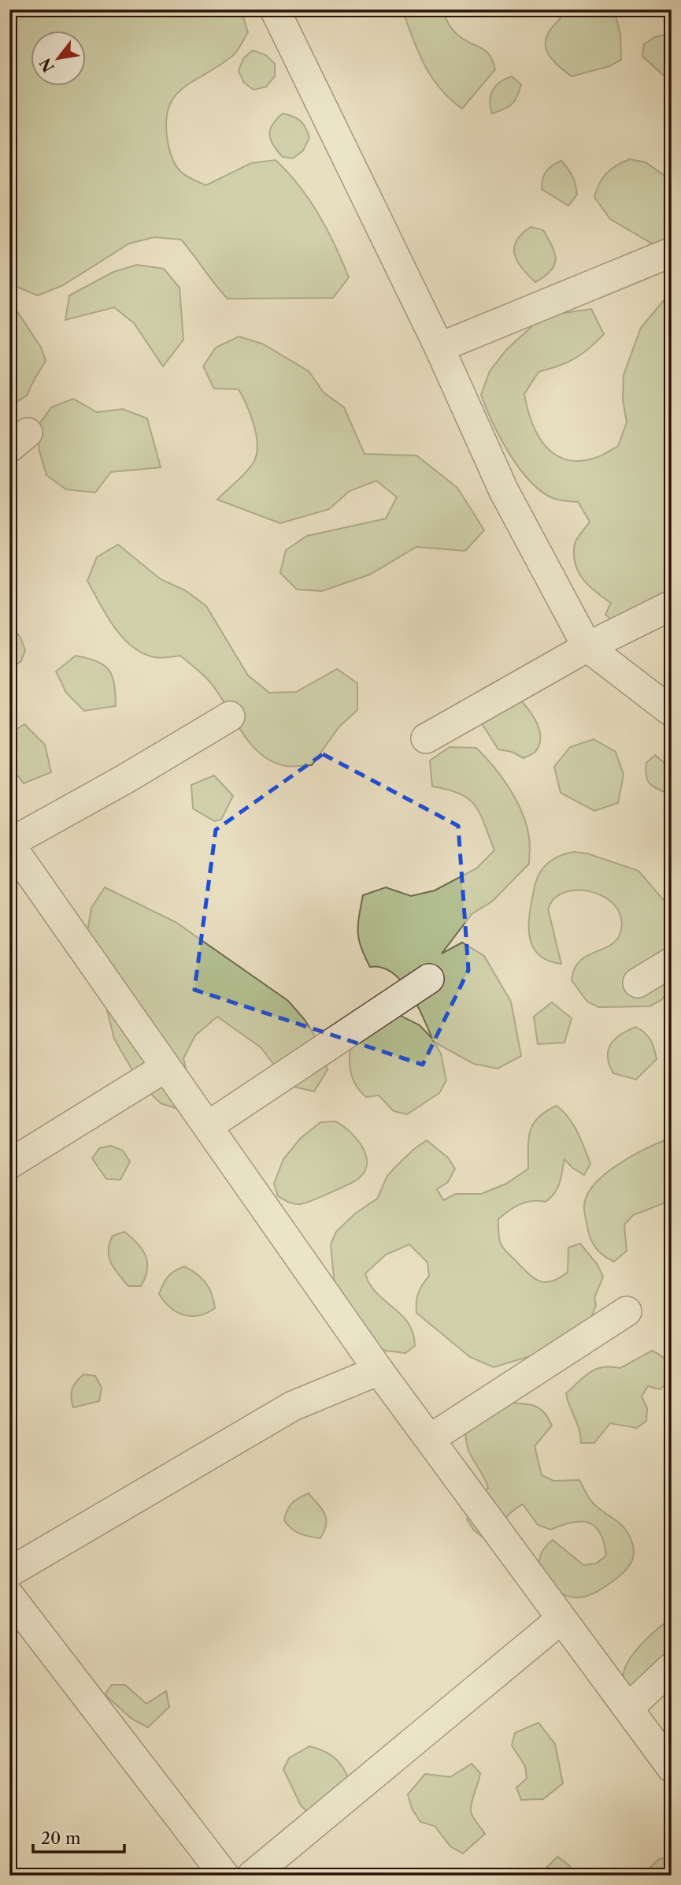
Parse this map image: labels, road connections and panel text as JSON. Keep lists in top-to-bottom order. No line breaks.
{"scale_bar":"20 m","north":"bottom left"}
